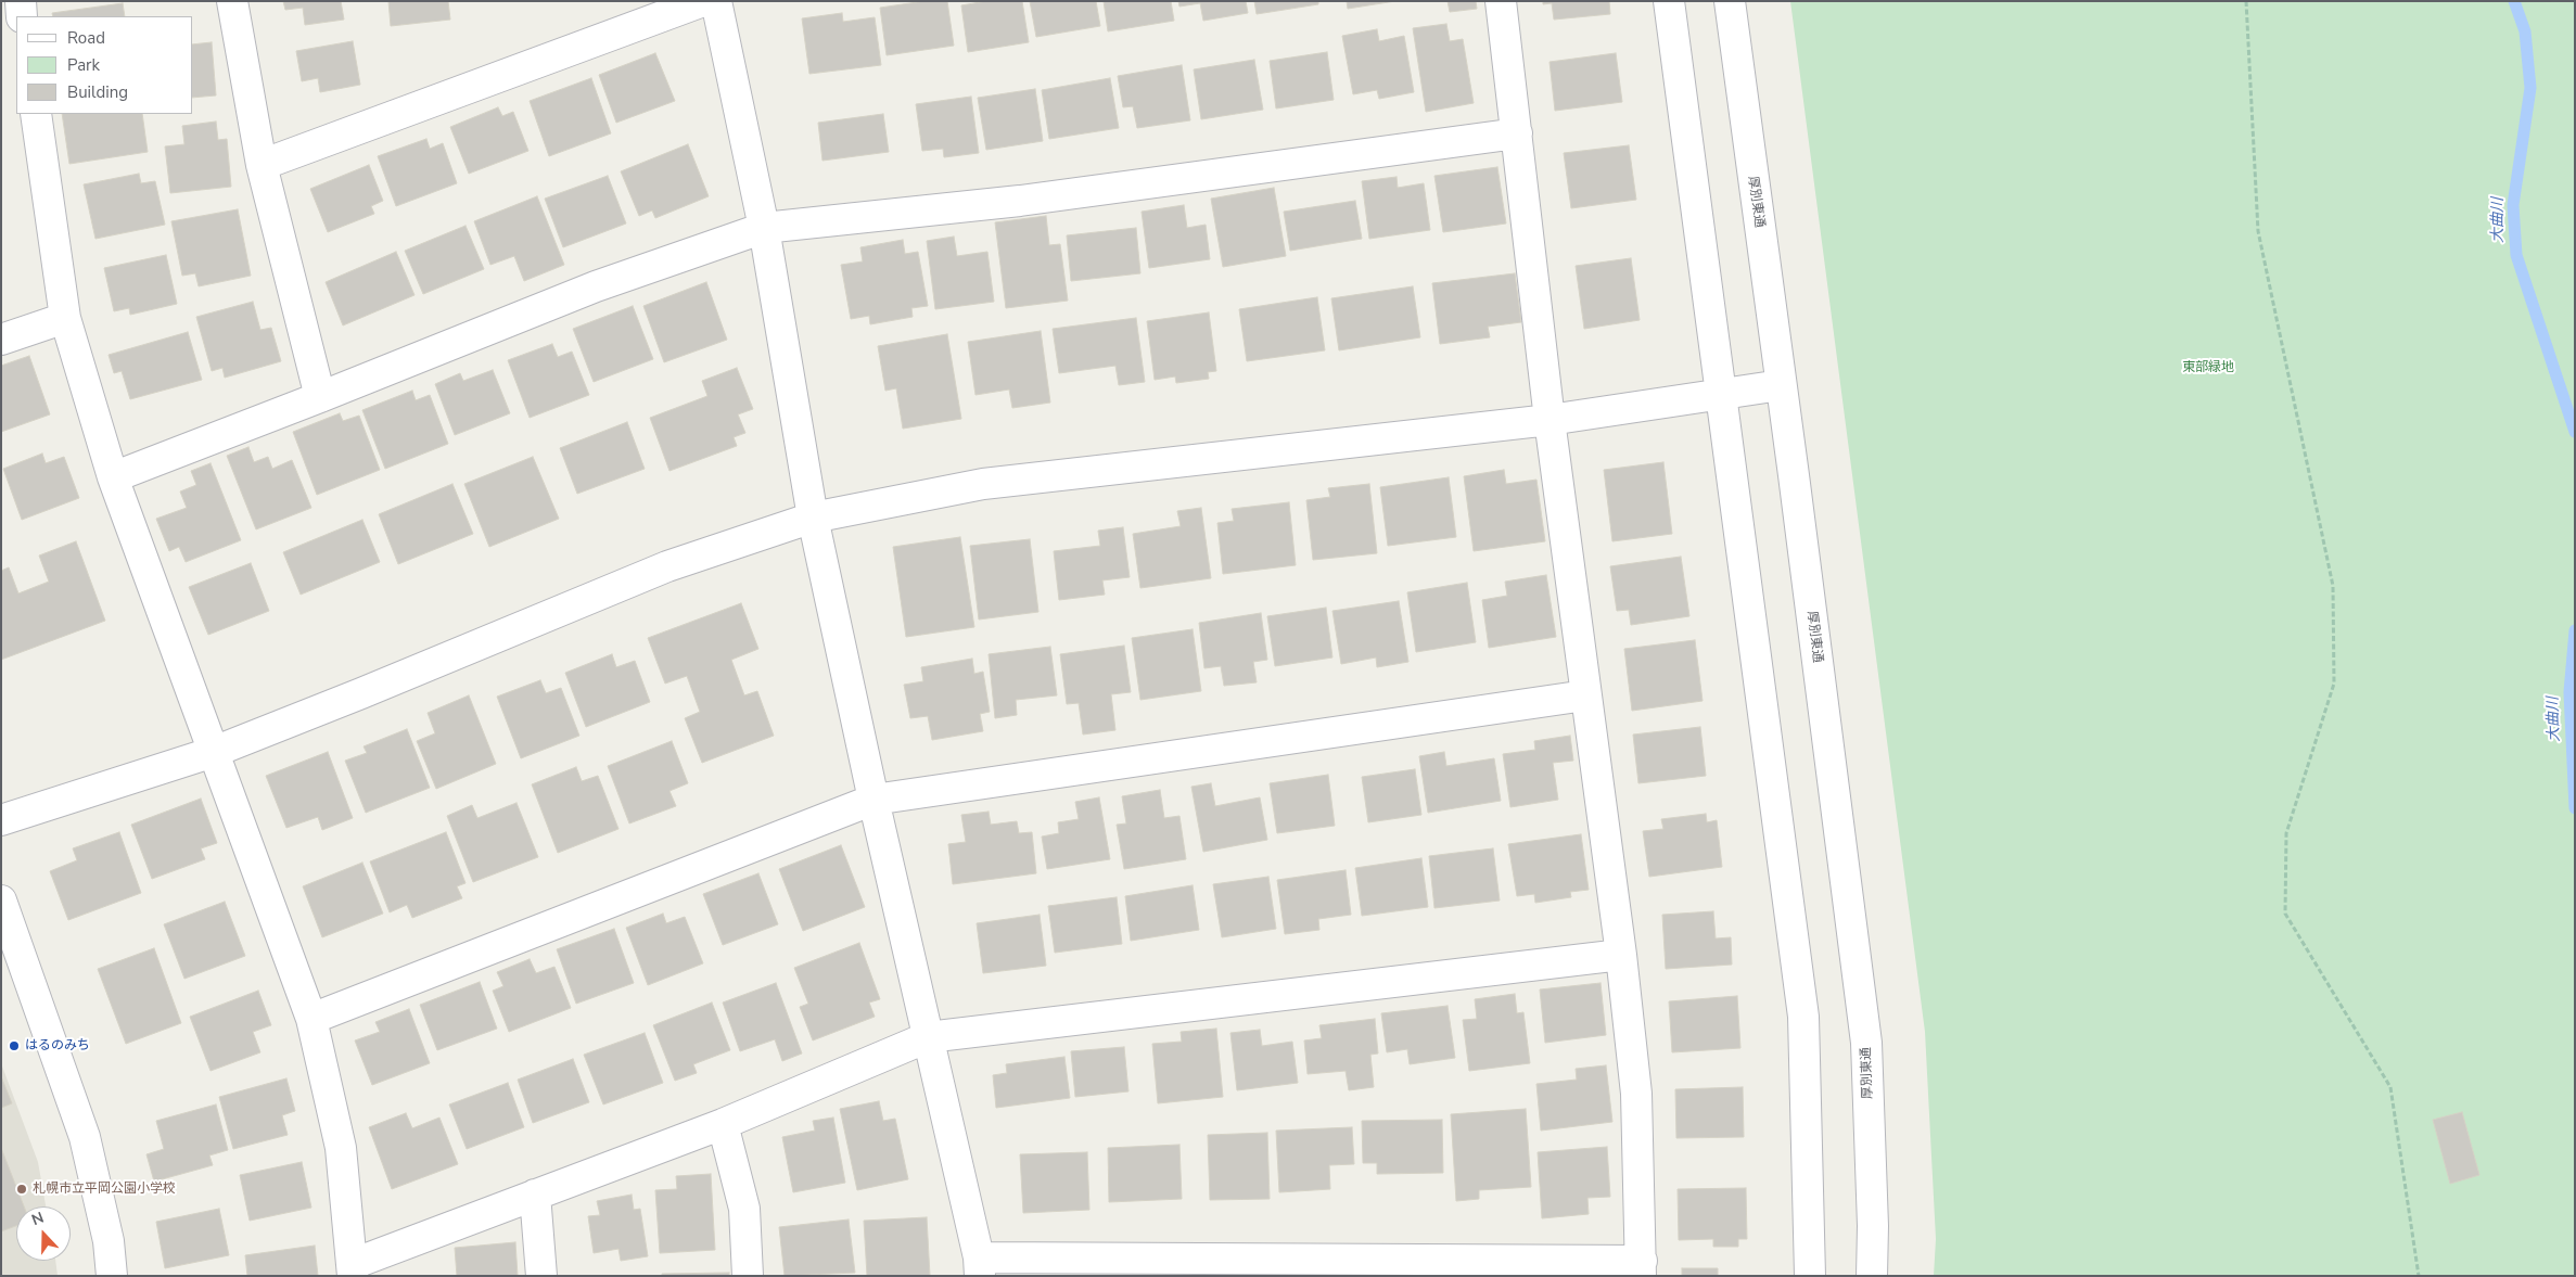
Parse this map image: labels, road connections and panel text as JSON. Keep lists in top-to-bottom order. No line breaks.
{"streets":{"street":["厚別東通"]},"water":["大曲川"],"parks":["東部緑地"],"places":["はるのみち","札幌市立平岡公園小学校"],"legend":["Road","Park","Building"],"north":"top"}
